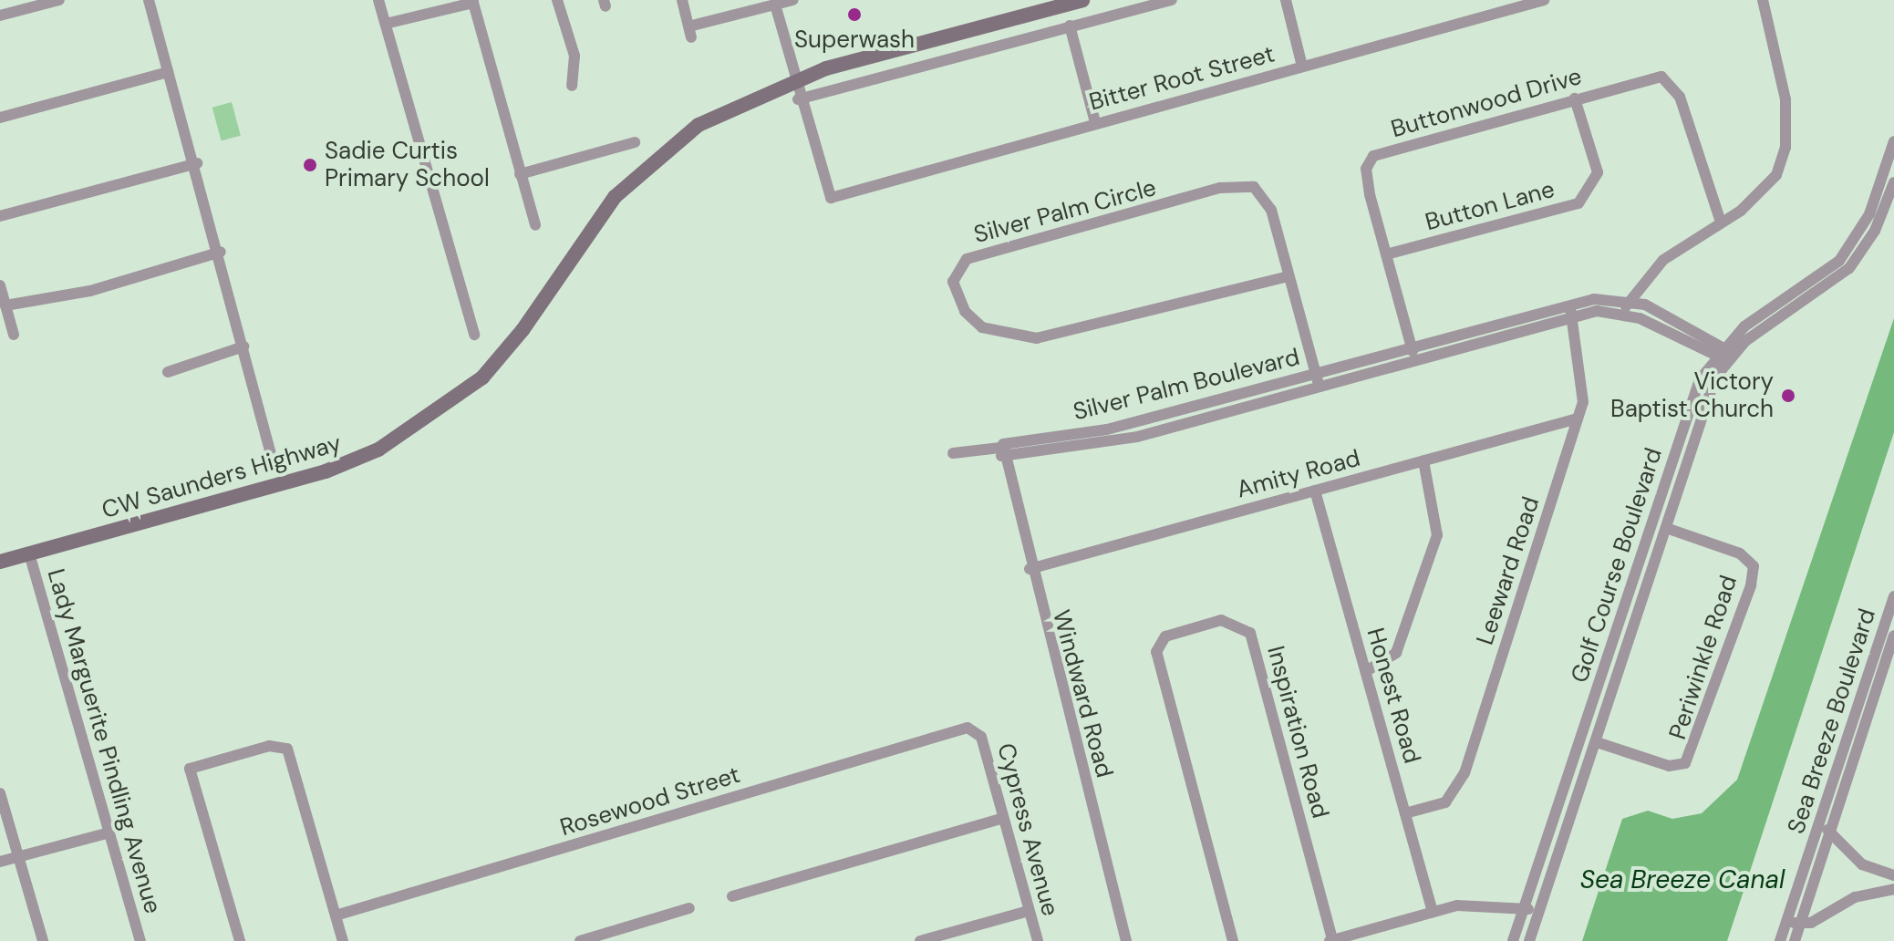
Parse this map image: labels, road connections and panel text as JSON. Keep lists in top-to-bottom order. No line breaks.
{"streets":{"main road":["CW Saunders Highway"],"street":["Bitter Root Street","Buttonwood Drive","Button Lane","Silver Palm Circle","Silver Palm Boulevard","Amity Road","Golf Course Boulevard","Leeward Road","Periwinkle Road","Windward Road","Honest Road","Sea Breeze Boulevard","Inspiration Road","Lady Marguerite Pindling Avenue","Rosewood Street","Cypress Avenue"]},"crossings":[["Buttonwood Drive","Button Lane"],["Buttonwood Drive","Silver Palm Boulevard"],["Silver Palm Circle","Silver Palm Boulevard"],["Silver Palm Boulevard","Golf Course Boulevard"],["Silver Palm Boulevard","Leeward Road"],["Silver Palm Boulevard","Windward Road"],["Amity Road","Leeward Road"],["Amity Road","Windward Road"],["Amity Road","Honest Road"],["CW Saunders Highway","Lady Marguerite Pindling Avenue"],["Golf Course Boulevard","Periwinkle Road"],["Leeward Road","Honest Road"],["Rosewood Street","Cypress Avenue"]],"water":["Sea Breeze Canal"],"places":["Superwash","Sadie Curtis Primary School","Victory Baptist Church"]}
